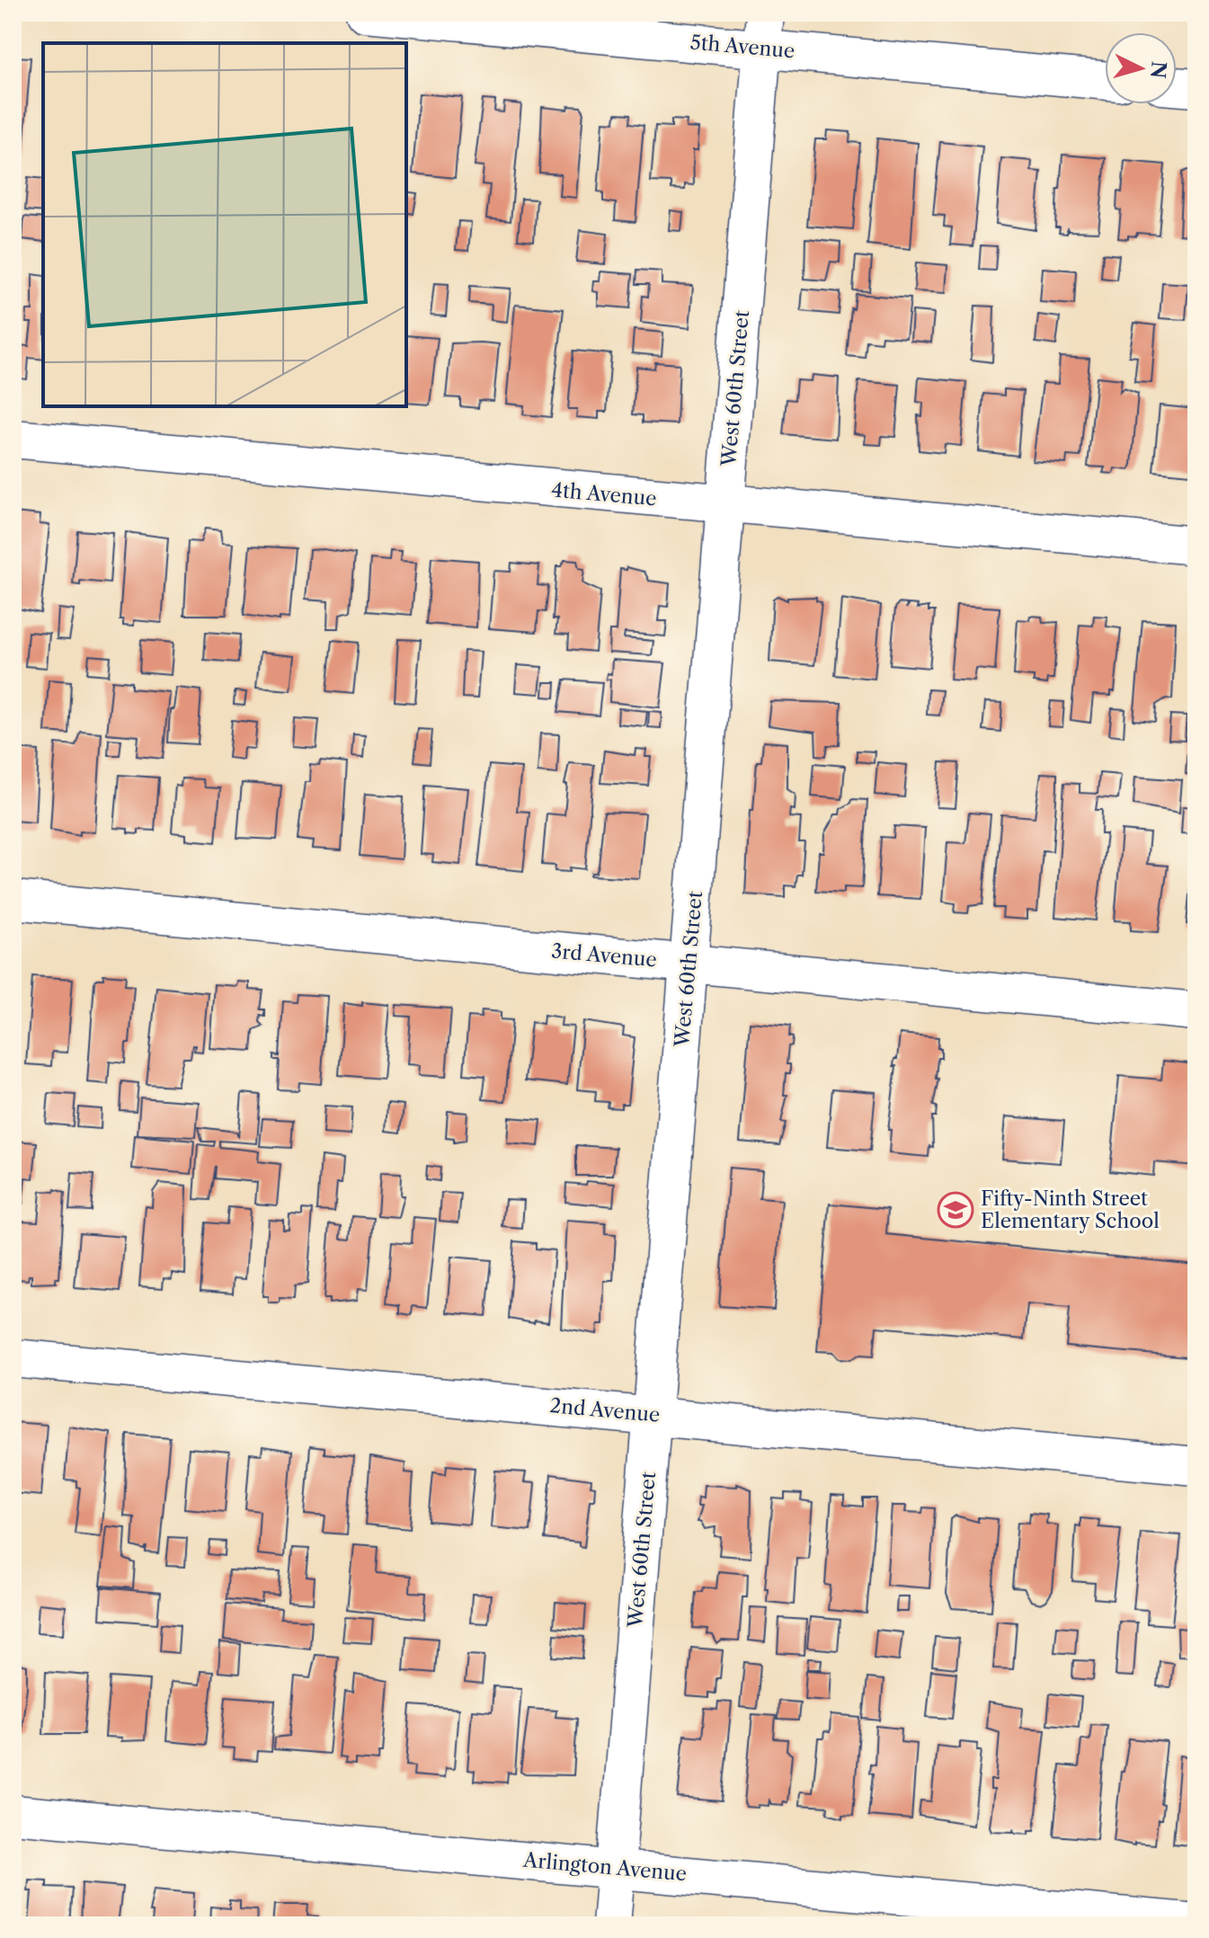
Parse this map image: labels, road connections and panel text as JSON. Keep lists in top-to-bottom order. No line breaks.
{"streets":{"street":["5th Avenue","West 60th Street","4th Avenue","3rd Avenue","2nd Avenue","Arlington Avenue"]},"crossings":[["5th Avenue","West 60th Street"],["West 60th Street","4th Avenue"],["West 60th Street","3rd Avenue"],["West 60th Street","2nd Avenue"],["West 60th Street","Arlington Avenue"]],"places":{"school or university":["Fifty-Ninth Street Elementary School"]},"north":"right"}
